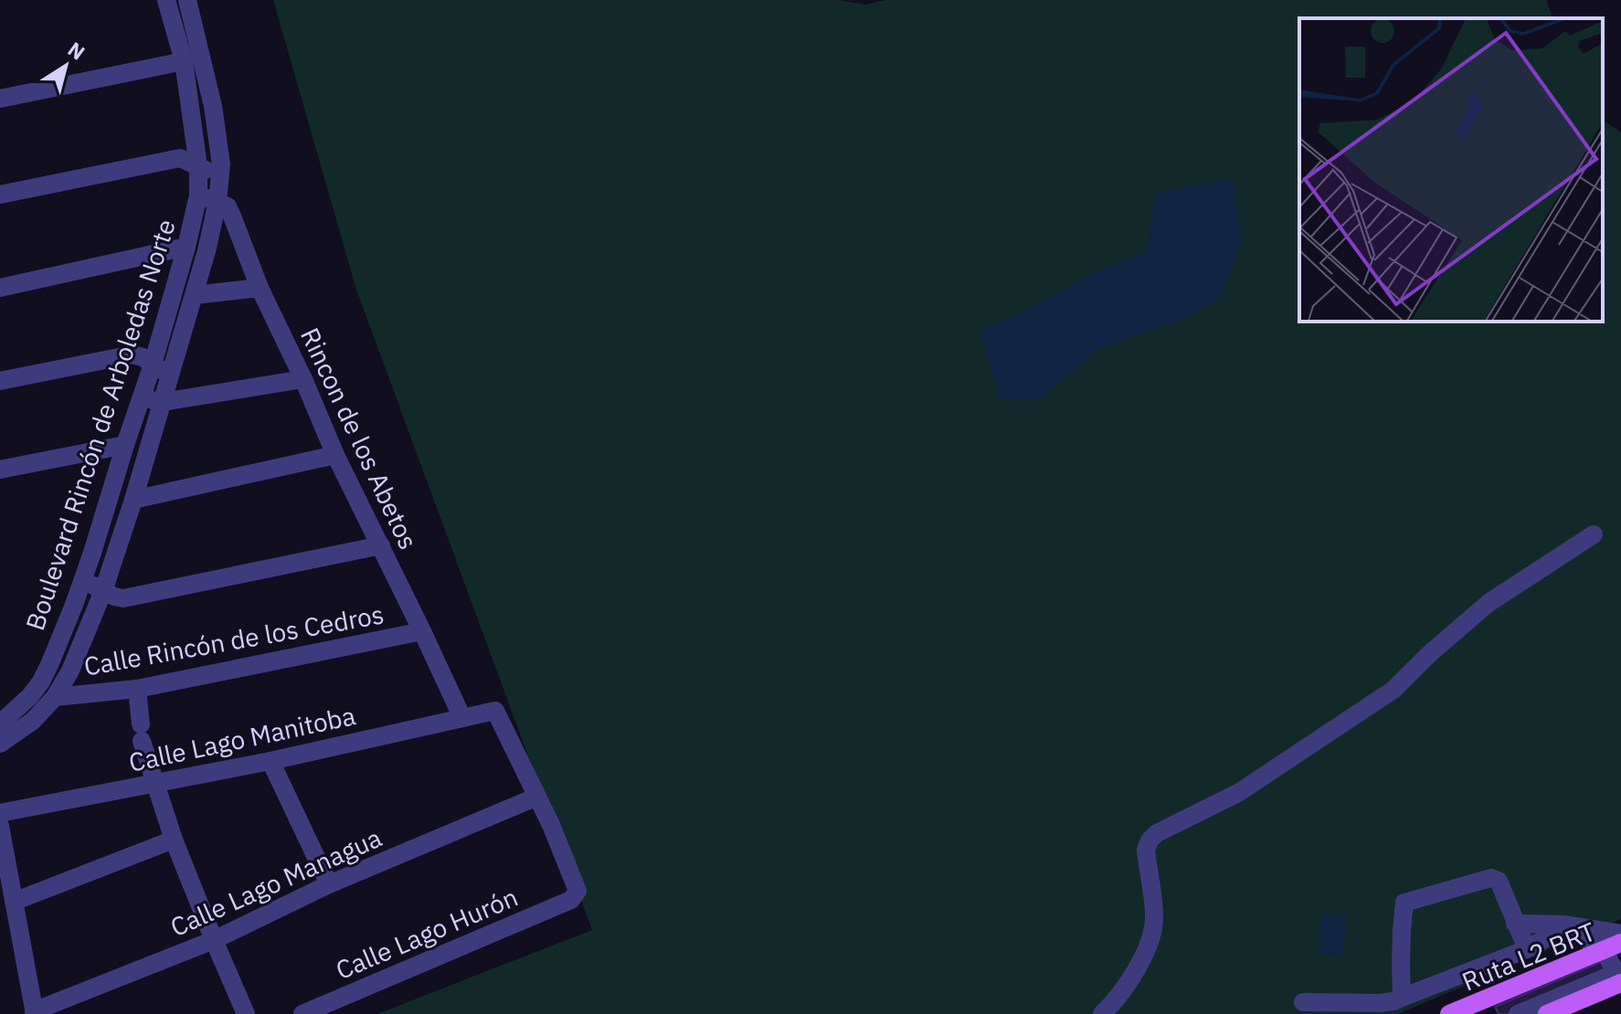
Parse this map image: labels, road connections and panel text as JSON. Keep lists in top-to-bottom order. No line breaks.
{"streets":{"street":["Boulevard Rincón de Arboledas Norte","Rincon de los Abetos","Calle Rincón de los Cedros","Calle Lago Manitoba","Calle Lago Managua","Calle Lago Hurón","Ruta L2 BRT"]},"crossings":[["Boulevard Rincón de Arboledas Norte","Rincon de los Abetos"],["Boulevard Rincón de Arboledas Norte","Calle Rincón de los Cedros"],["Rincon de los Abetos","Calle Rincón de los Cedros"],["Rincon de los Abetos","Calle Lago Manitoba"],["Calle Lago Manitoba","Calle Lago Managua"],["Calle Lago Manitoba","Calle Lago Hurón"],["Calle Lago Managua","Calle Lago Hurón"]],"north":"top right"}
